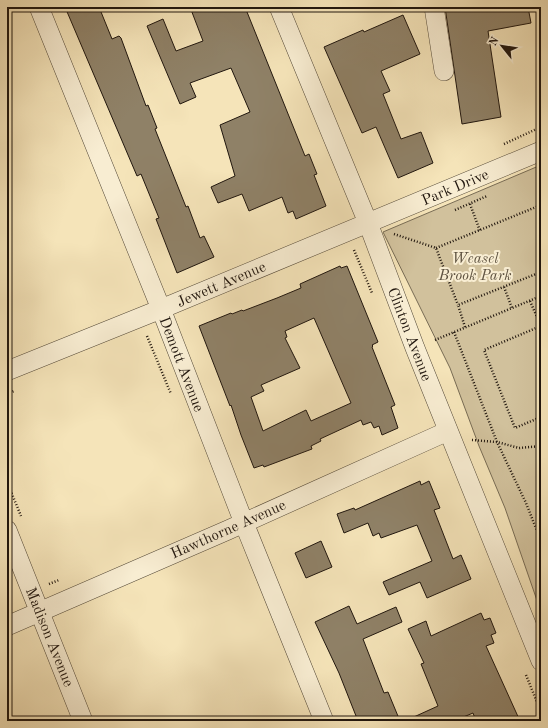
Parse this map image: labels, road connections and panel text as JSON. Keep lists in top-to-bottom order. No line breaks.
{"streets":{"street":["Park Drive","Jewett Avenue","Clinton Avenue","Demott Avenue","Hawthorne Avenue","Madison Avenue"]},"crossings":[["Park Drive","Jewett Avenue"],["Park Drive","Clinton Avenue"],["Jewett Avenue","Clinton Avenue"],["Jewett Avenue","Demott Avenue"],["Clinton Avenue","Hawthorne Avenue"],["Demott Avenue","Hawthorne Avenue"],["Hawthorne Avenue","Madison Avenue"]],"parks":["Weasel Brook Park"],"north":"top left"}
